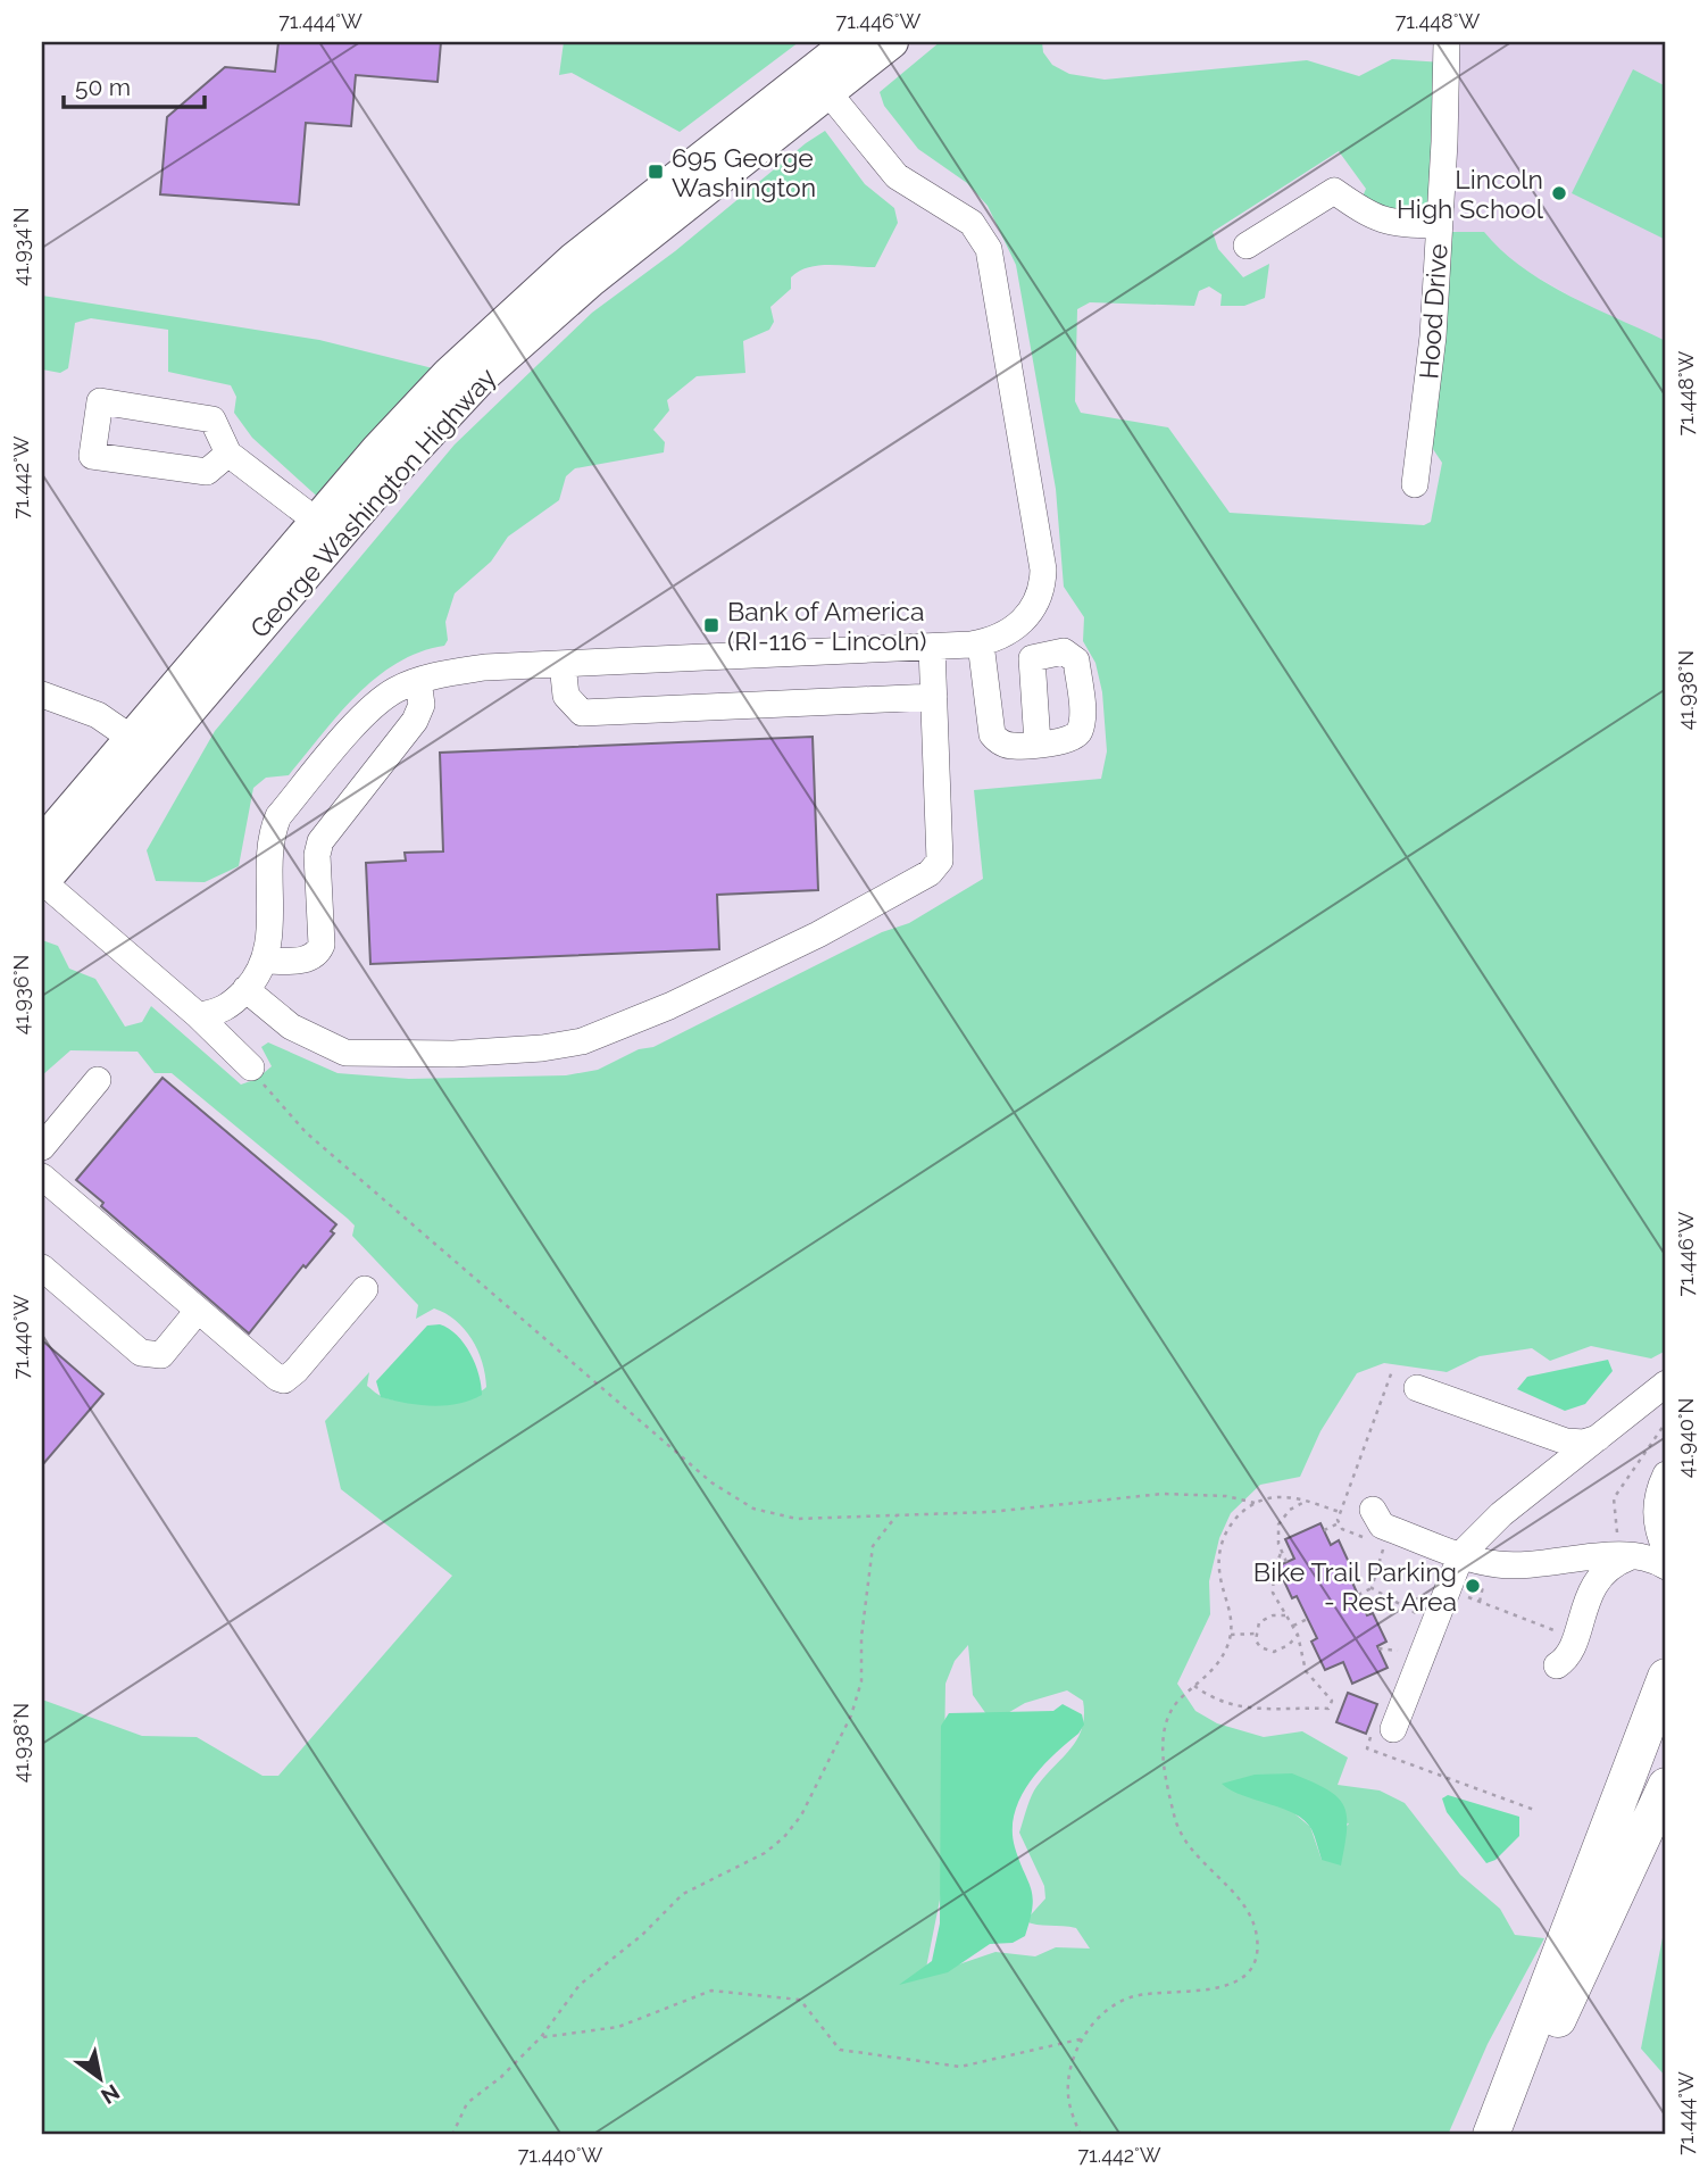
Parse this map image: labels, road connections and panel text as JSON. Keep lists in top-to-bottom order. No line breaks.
{"streets":{"main road":["George Washington Highway"],"street":["Hood Drive"]},"places":{"transit":["695 George Washington","Bank of America (RI-116 - Lincoln)"],"other":["Lincoln High School","Bike Trail Parking - Rest Area"]},"scale_bar":"50 m","north":"bottom right","coordinates":["71.444°W","71.446°W","71.448°W","41.934°N","71.442°W","41.938°N","41.936°N","71.440°W","41.940°N"]}
